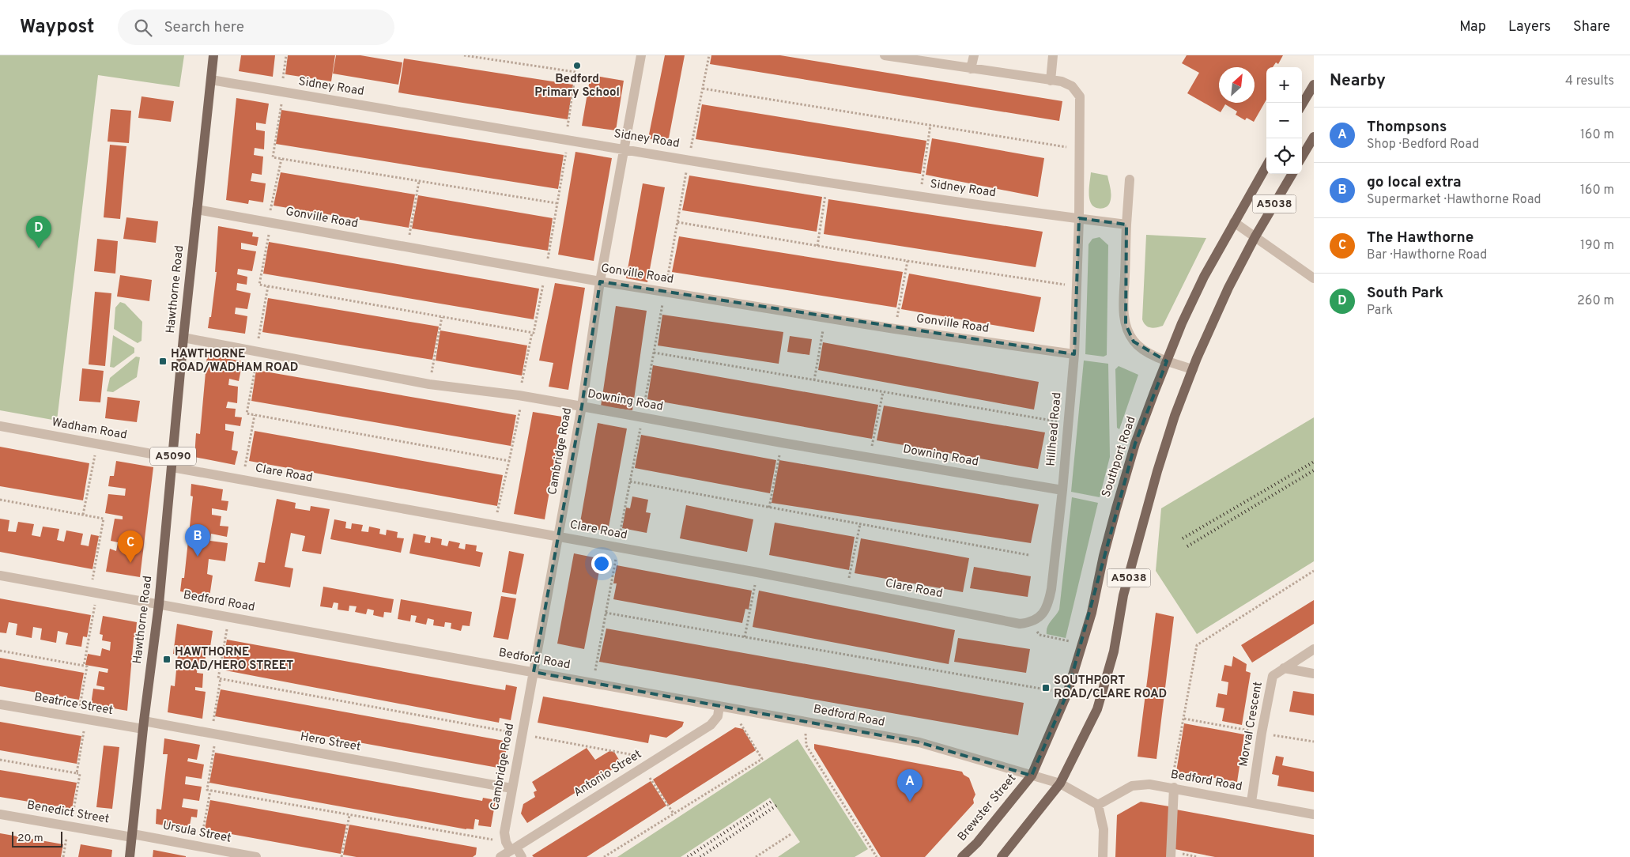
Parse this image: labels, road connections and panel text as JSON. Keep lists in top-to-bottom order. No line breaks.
{"streets":{"main road":["A5038","Hawthorne Road","A5090","Southport Road","Brewster Street"],"street":["Sidney Road","Gonville Road","Downing Road","Wadham Road","Hillhead Road","Cambridge Road","Clare Road","Bedford Road","Beatrice Street","Morval Crescent","Hero Street","Antonio Street","Benedict Street","Ursula Street"]},"crossings":[["Sidney Road","Hawthorne Road"],["Sidney Road","Hillhead Road"],["Sidney Road","Cambridge Road"],["A5038","Bedford Road"],["Gonville Road","Hawthorne Road"],["Gonville Road","Hillhead Road"],["Gonville Road","Cambridge Road"],["Hawthorne Road","Downing Road"],["Hawthorne Road","Wadham Road"],["Hawthorne Road","Clare Road"],["Hawthorne Road","Bedford Road"],["Hawthorne Road","Beatrice Street"],["Hawthorne Road","Hero Street"],["Hawthorne Road","Benedict Street"],["Hawthorne Road","Ursula Street"],["Downing Road","Hillhead Road"],["Downing Road","Cambridge Road"],["Wadham Road","Clare Road"],["Hillhead Road","Clare Road"],["Cambridge Road","Clare Road"],["Cambridge Road","Bedford Road"],["Cambridge Road","Hero Street"],["Cambridge Road","Antonio Street"],["Southport Road","Bedford Road"],["Southport Road","Brewster Street"],["Bedford Road","Morval Crescent"],["Bedford Road","Antonio Street"],["Bedford Road","Brewster Street"],["Beatrice Street","Hero Street"],["Benedict Street","Ursula Street"]],"places":{"other":["Bedford Primary School"],"transit":["HAWTHORNE ROAD/WADHAM ROAD","HAWTHORNE ROAD/HERO STREET","SOUTHPORT ROAD/CLARE ROAD"]},"scale_bar":"20 m","north":"top right","page":{"header":"Waypost","search":"Search here","nav":["Map","Layers","Share"],"heading":["Nearby","4 results"],"map_buttons":["+","−"],"list":[{"mark":"A","name":"Thompsons","note":"Shop · Bedford Road","value":"160 m"},{"mark":"B","name":"go local extra","note":"Supermarket · Hawthorne Road","value":"160 m"},{"mark":"C","name":"The Hawthorne","note":"Bar · Hawthorne Road","value":"190 m"},{"mark":"D","name":"South Park","note":"Park","value":"260 m"}],"pins":["D","B","C","A"],"scale":"20 m"}}
